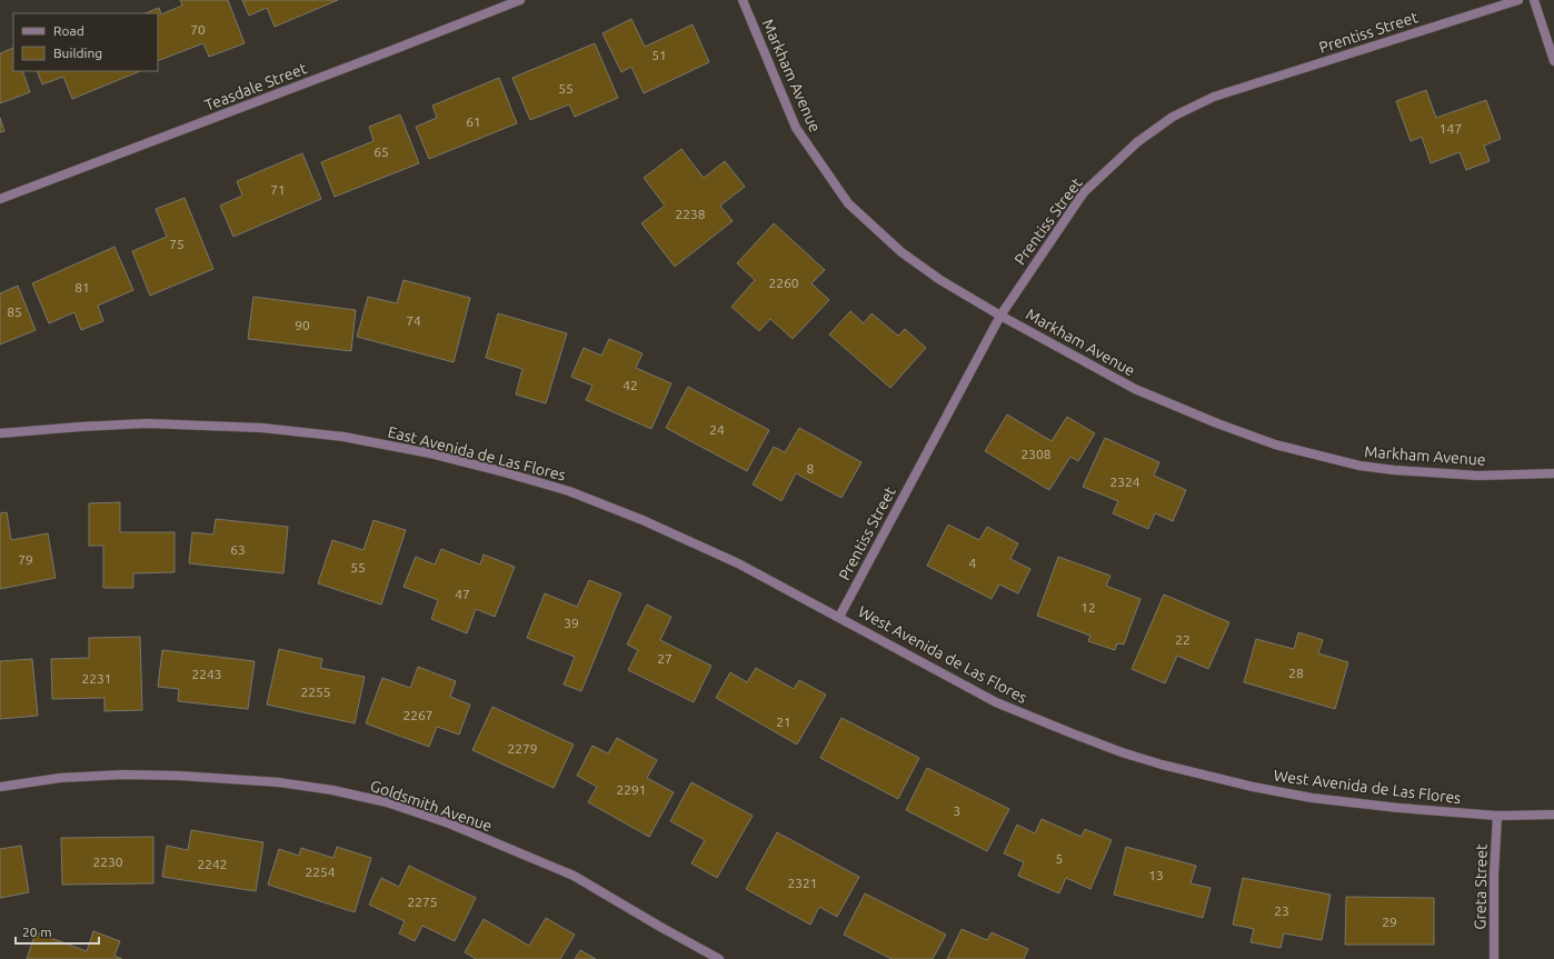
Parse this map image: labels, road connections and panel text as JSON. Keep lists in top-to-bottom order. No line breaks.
{"streets":{"street":["Prentiss Street","Markham Avenue","Teasdale Street","East Avenida de Las Flores","West Avenida de Las Flores","Goldsmith Avenue","Greta Street"]},"crossings":[["Prentiss Street","Markham Avenue"],["Prentiss Street","East Avenida de Las Flores"],["Prentiss Street","West Avenida de Las Flores"],["East Avenida de Las Flores","West Avenida de Las Flores"],["West Avenida de Las Flores","Greta Street"]],"house_numbers":["70","51","55","61","147","65","71","2238","75","2260","81","85","74","90","42","24","2308","8","2324","63","79","4","55","47","12","39","22","27","28","2243","2231","2255","2267","21","2279","2291","3","5","2230","2242","2254","13","2321","2275","23","29"],"legend":["Road","Building"],"scale_bar":"20 m"}
